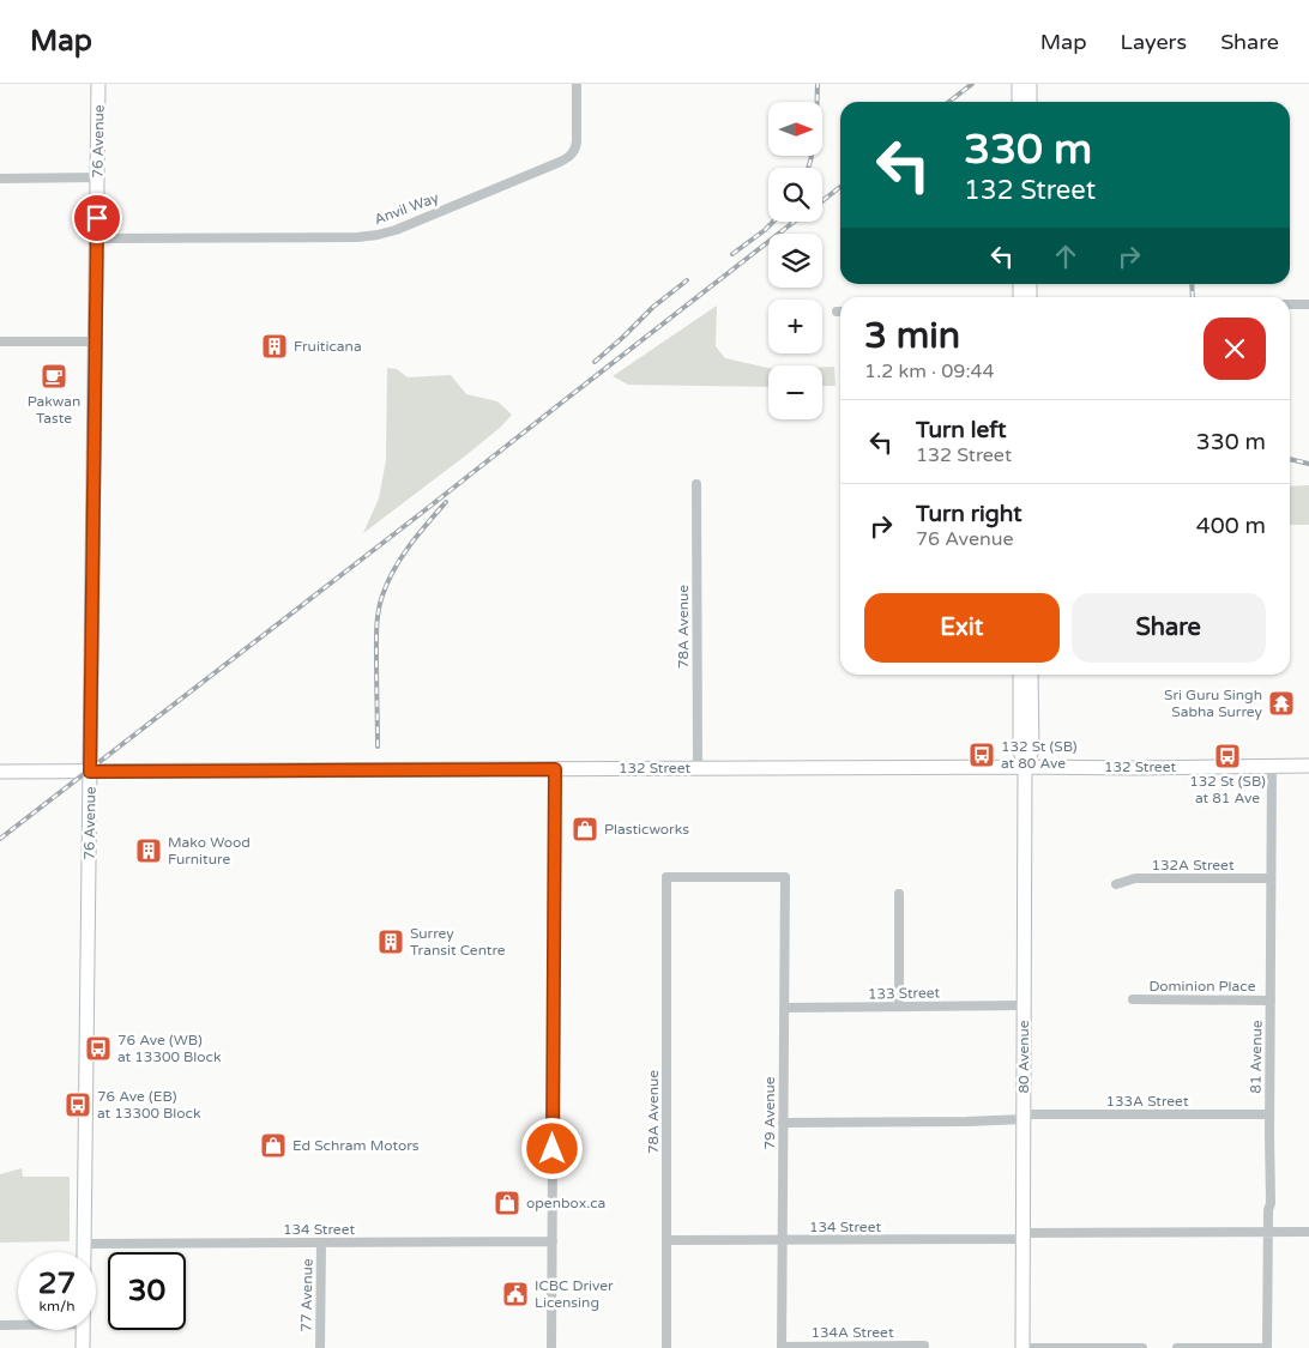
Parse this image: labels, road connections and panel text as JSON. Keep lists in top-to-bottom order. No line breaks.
{"streets":{"main road":["76 Avenue","132 Street","80 Avenue"],"street":["Anvil Way","78A Avenue","132A Street","Dominion Place","133 Street","81 Avenue","133A Street","79 Avenue","134 Street","77 Avenue","134A Street"]},"crossings":[["76 Avenue","Anvil Way"],["76 Avenue","132 Street"],["76 Avenue","134 Street"],["78A Avenue","132 Street"],["78A Avenue","79 Avenue"],["78A Avenue","134 Street"],["132 Street","80 Avenue"],["132 Street","81 Avenue"],["132A Street","81 Avenue"],["Dominion Place","81 Avenue"],["133 Street","80 Avenue"],["133 Street","79 Avenue"],["80 Avenue","133A Street"],["80 Avenue","134 Street"],["81 Avenue","133A Street"],["81 Avenue","134 Street"],["133A Street","79 Avenue"],["79 Avenue","134 Street"],["79 Avenue","134A Street"],["134 Street","77 Avenue"]],"places":{"building":["Fruiticana","Mako Wood Furniture","Surrey Transit Centre"],"cafe":["Pakwan Taste"],"temple":["Sri Guru Singh Sabha Surrey"],"bus stop":["132 St (SB) at 80 Ave","132 St (SB) at 81 Ave","76 Ave (WB) at 13300 Block","76 Ave (EB) at 13300 Block"],"shop":["Plasticworks","Ed Schram Motors","openbox.ca"],"public building":["ICBC Driver Licensing"]},"north":"right","page":{"header":"Map","nav":["Map","Layers","Share"],"map_buttons":["+","−"],"turn":["330 m","132 Street"],"heading":["3 min","1.2 km · 09:44"],"list":[{"name":"Turn left","note":"132 Street","value":"330 m"},{"name":"Turn right","note":"76 Avenue","value":"400 m"}],"buttons":["Exit","Share"],"speed":"27 km/h","limit":"30"}}
